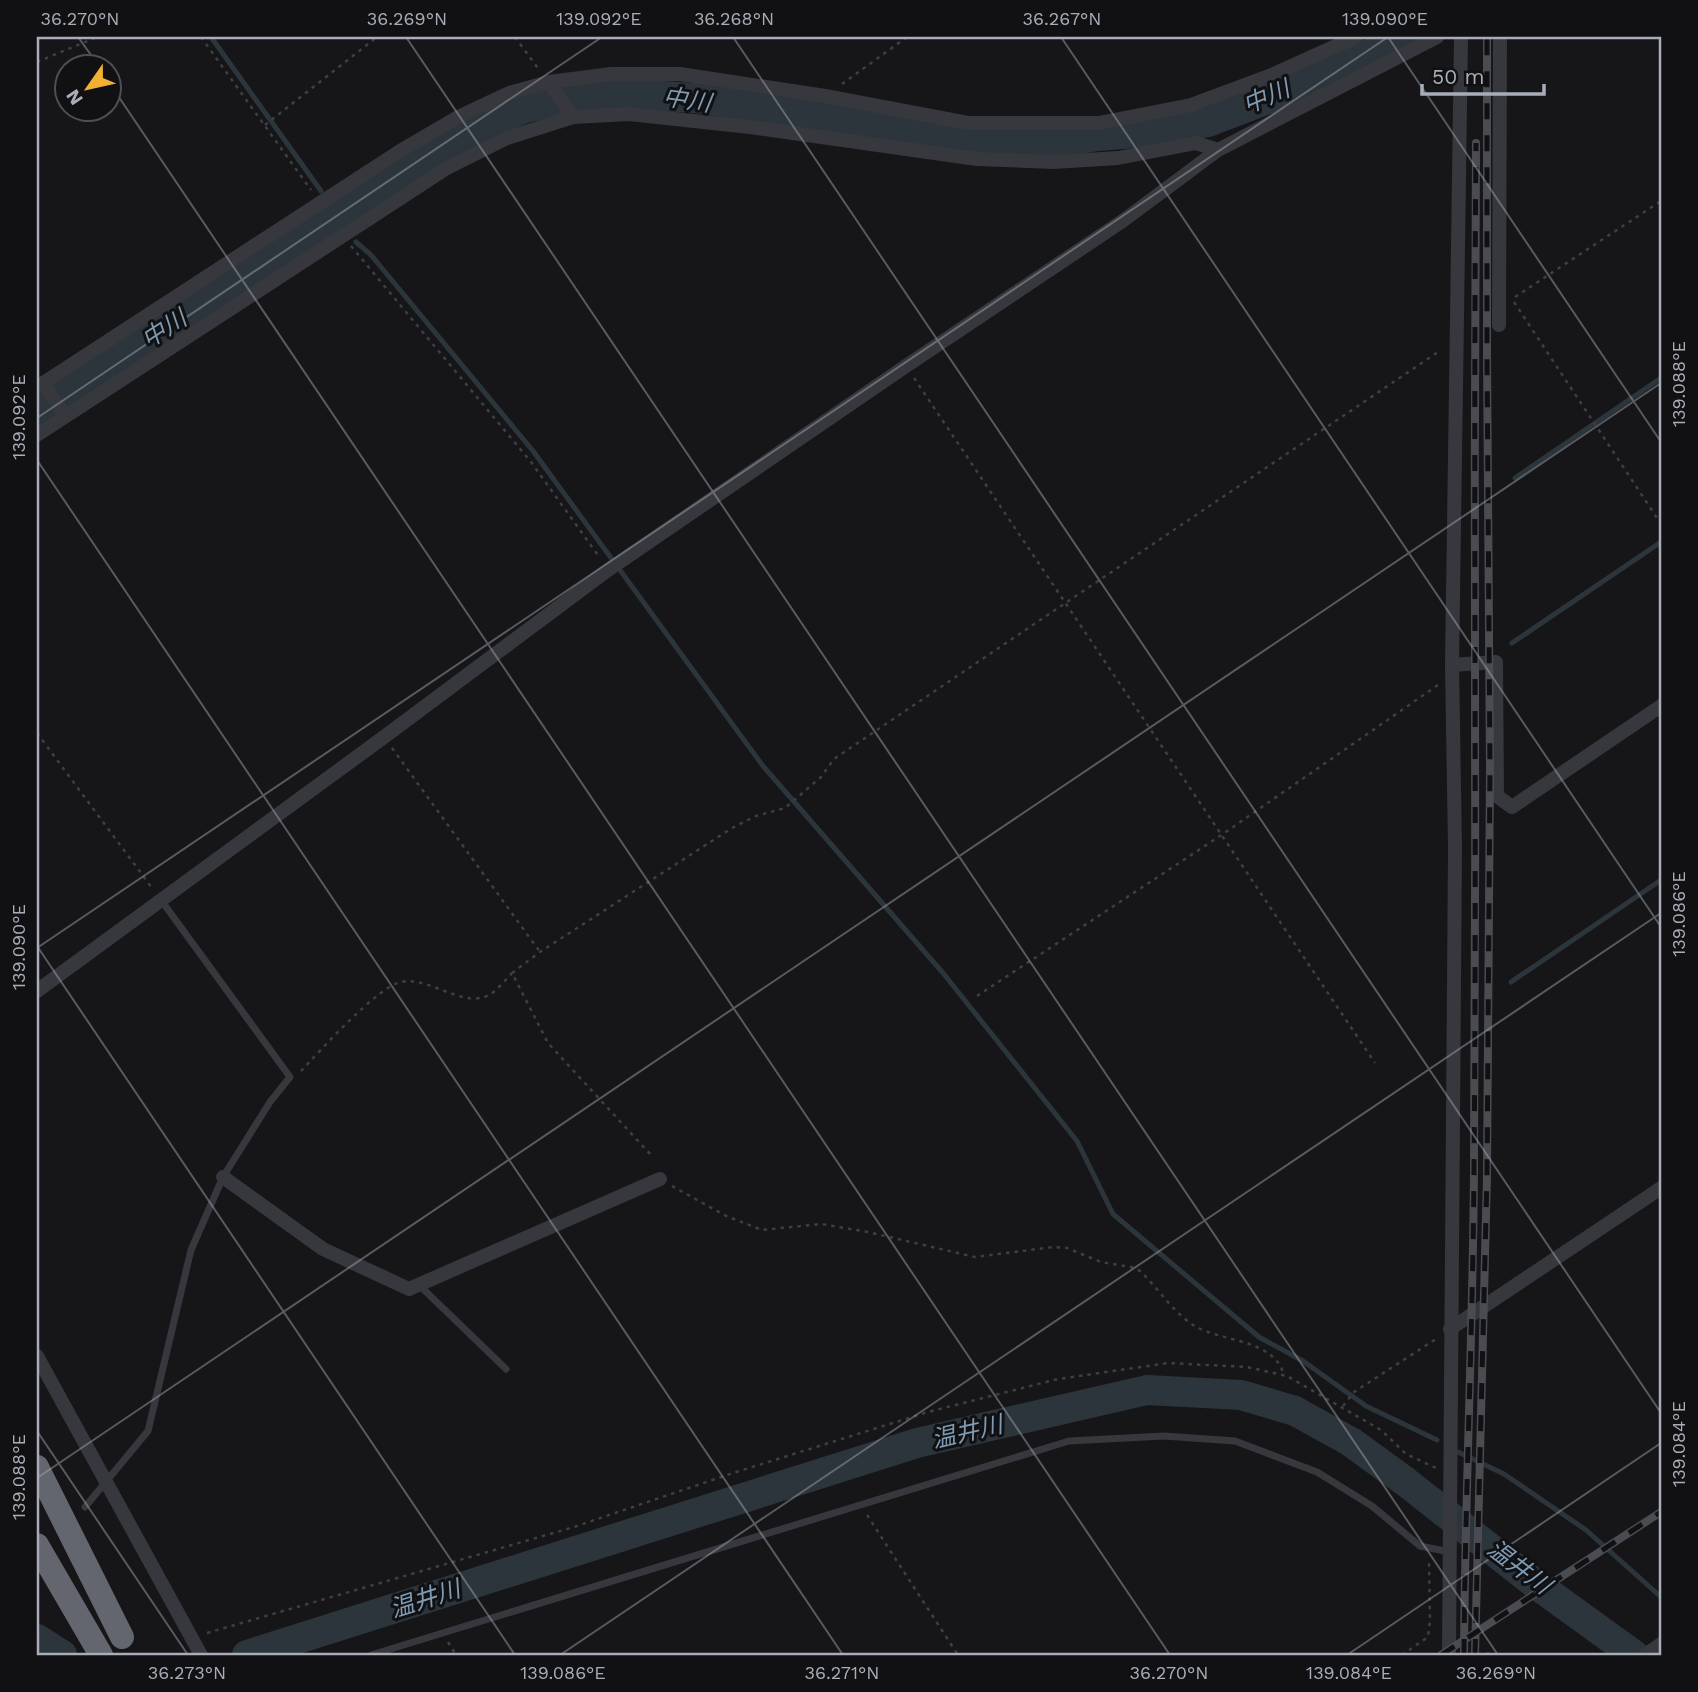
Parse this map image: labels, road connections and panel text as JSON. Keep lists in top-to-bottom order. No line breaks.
{"water":["中川","温井川"],"scale_bar":"50 m","north":"bottom left","coordinates":["36.270°N","36.269°N","139.092°E","36.268°N","36.267°N","139.090°E","139.088°E","139.086°E","139.084°E","36.273°N","36.271°N"]}
